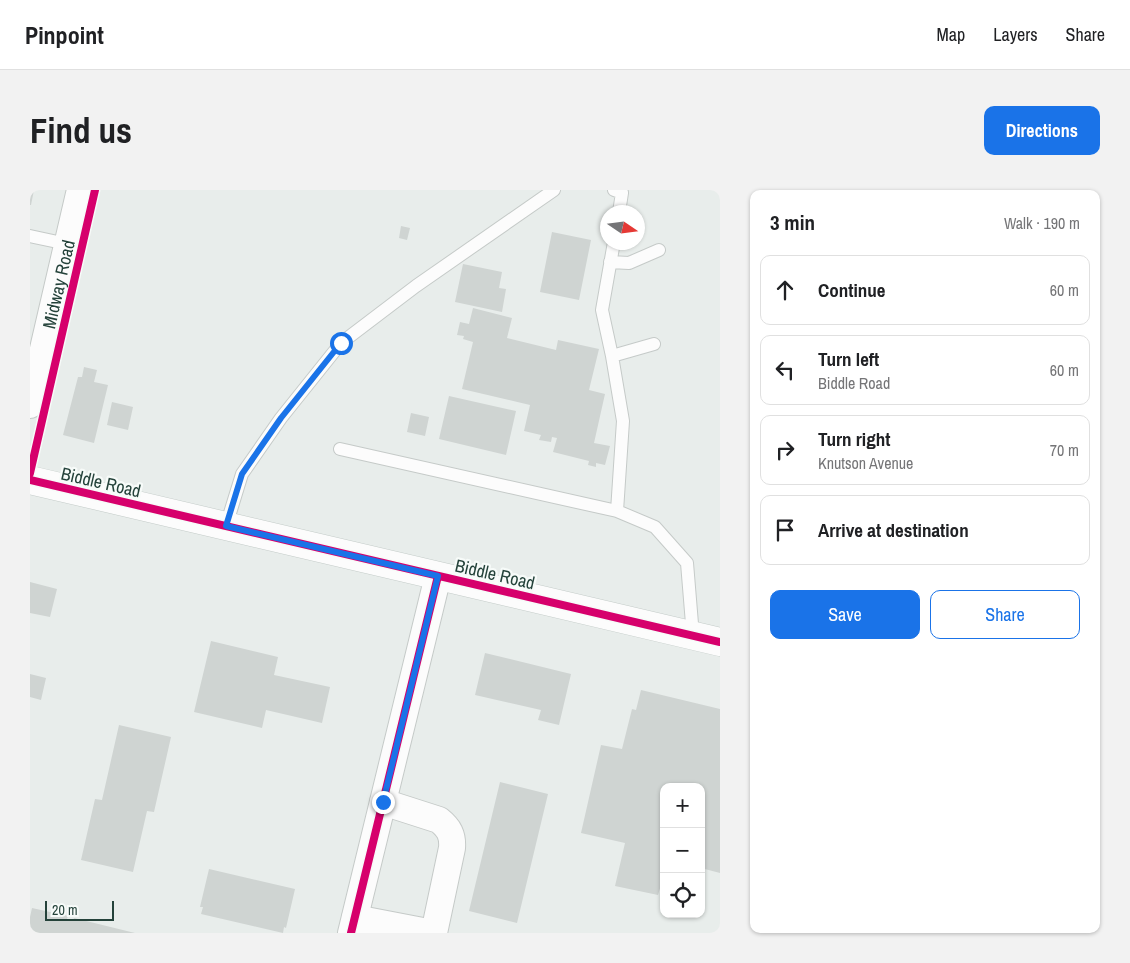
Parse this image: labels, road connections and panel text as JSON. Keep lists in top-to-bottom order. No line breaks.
{"streets":{"main road":["Biddle Road"],"street":["Midway Road"]},"scale_bar":"20 m","north":"right","page":{"header":"Pinpoint","nav":["Map","Layers","Share"],"buttons":["Directions",["Save","Share"]],"title":"Find us","heading":["3 min","Walk · 190 m"],"list":[["Continue","60 m"],["Turn left","Biddle Road","60 m"],["Turn right","Knutson Avenue","70 m"],"Arrive at destination"],"map_buttons":["+","−"],"scale":"20 m"}}
